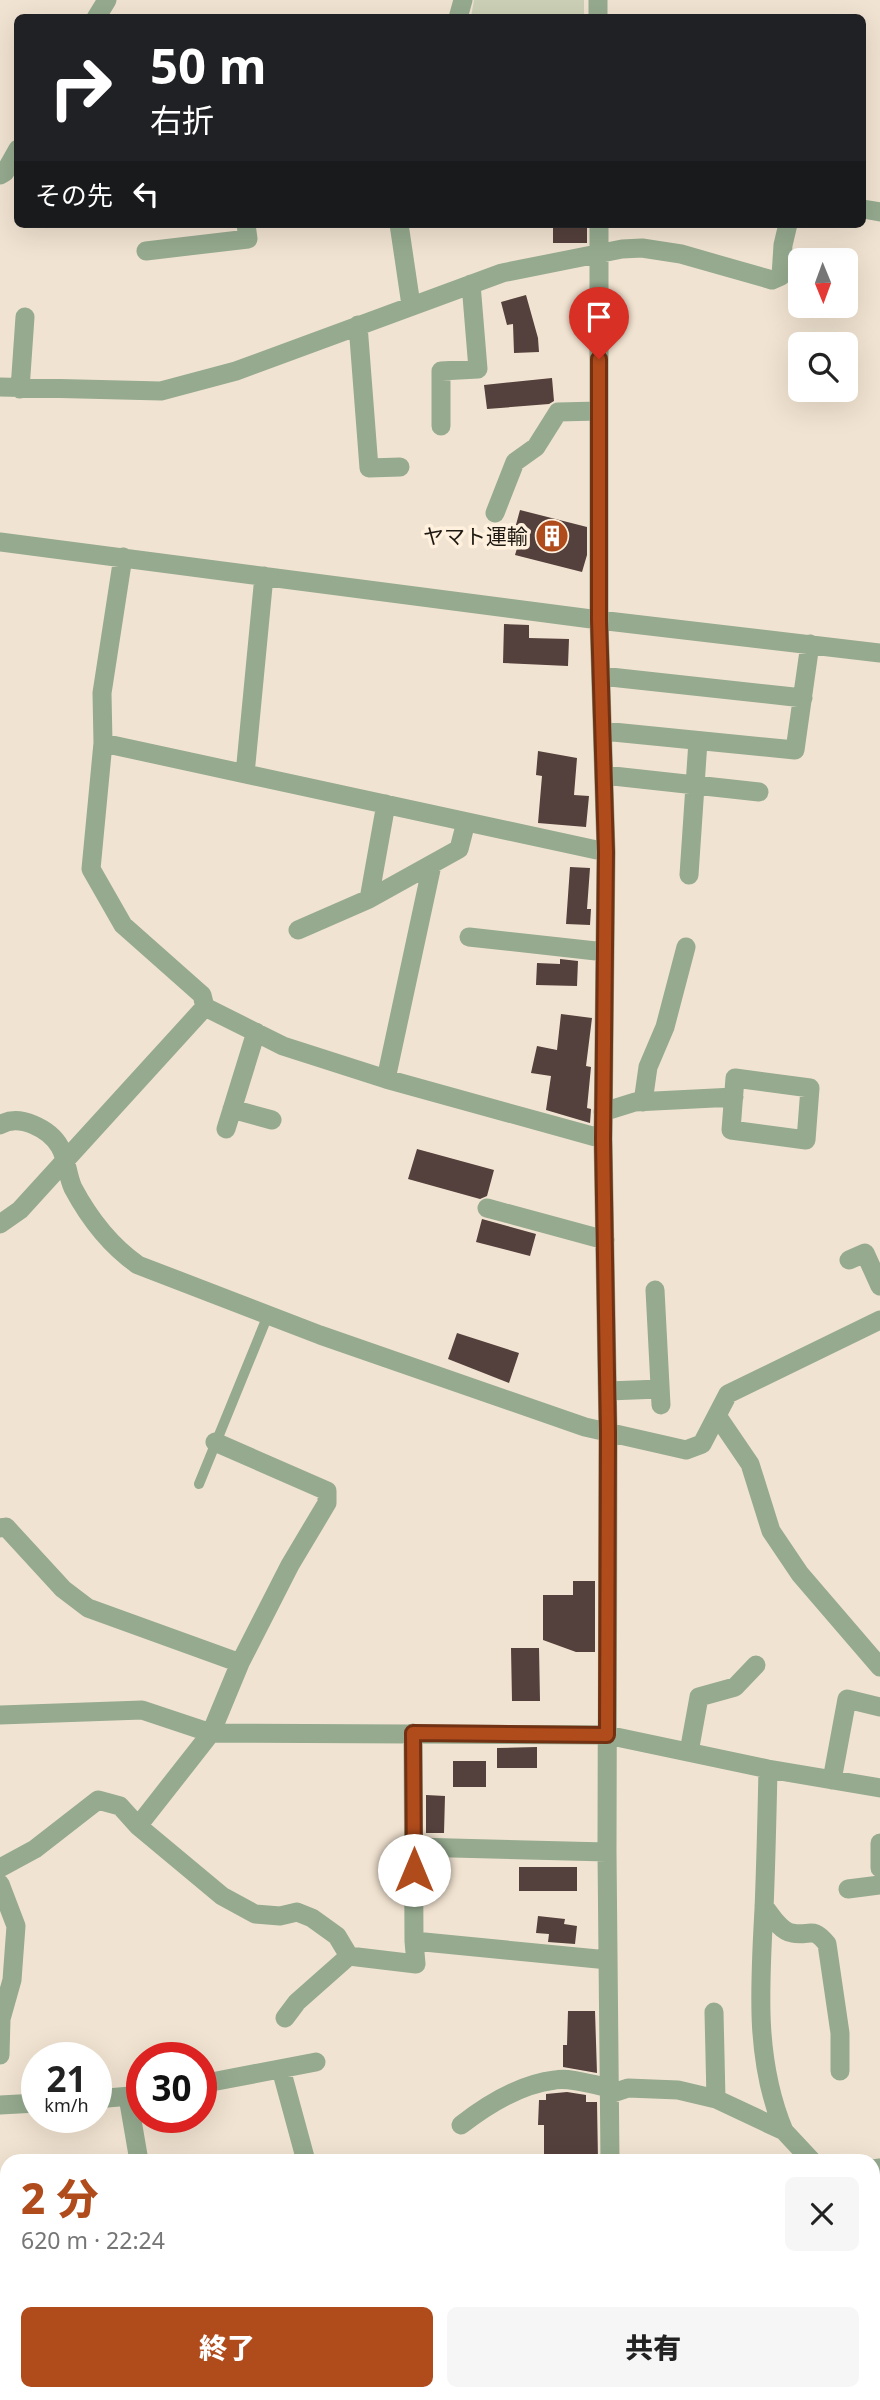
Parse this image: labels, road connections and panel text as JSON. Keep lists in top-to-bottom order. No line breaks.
{"places":{"building":["ヤマト運輸"]},"north":"bottom","page":{"turn":["50 m","右折"],"then":"その先","speed":"21 km/h","limit":"30","heading":["2 分","620 m · 22:24"],"buttons":["終了","共有"]}}
